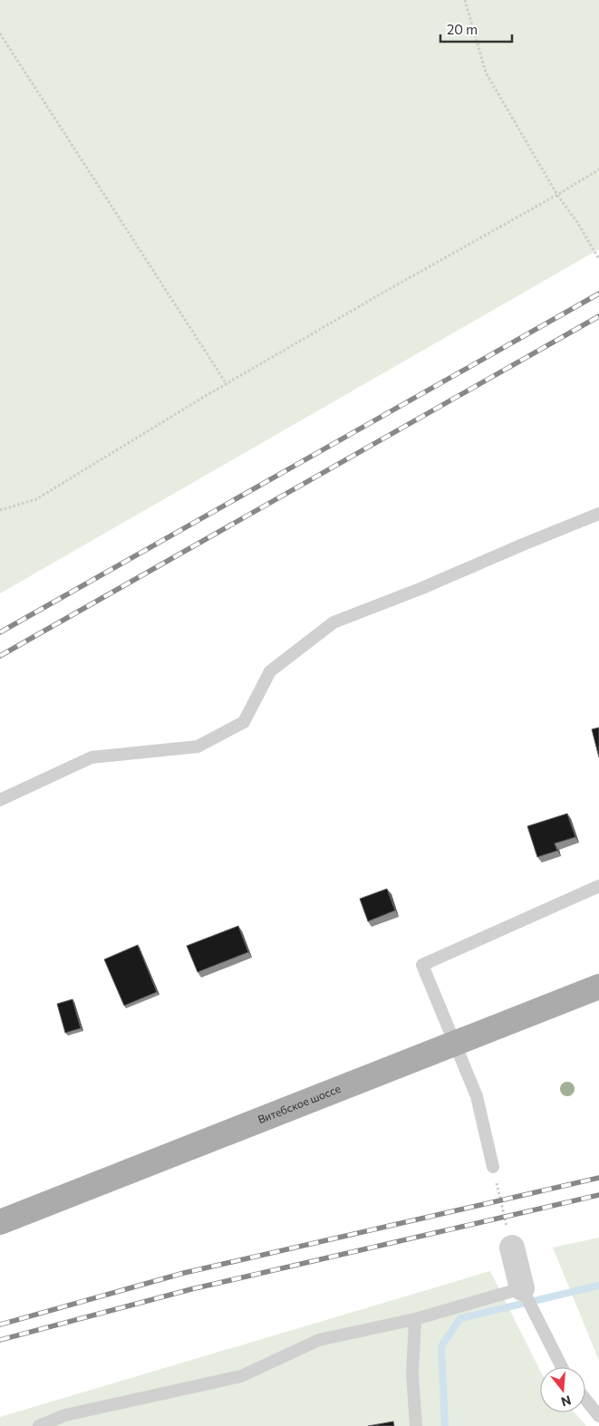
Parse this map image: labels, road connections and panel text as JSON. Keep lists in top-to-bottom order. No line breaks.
{"streets":{"main road":["Витебское шоссе"]},"scale_bar":"20 m","north":"bottom"}
